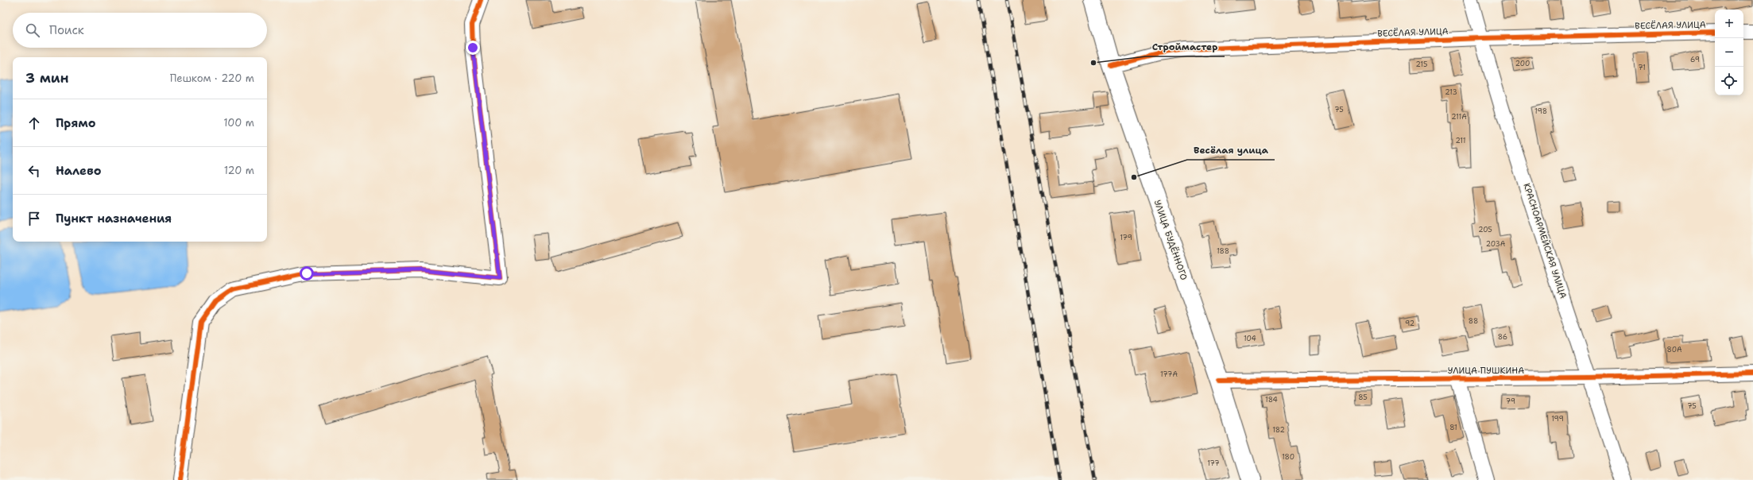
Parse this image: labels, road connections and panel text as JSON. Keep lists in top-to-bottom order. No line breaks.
{"streets":{"street":["ВЕСЁЛАЯ УЛИЦА","УЛИЦА БУДЁННОГО","КРАСНОАРМЕЙСКАЯ УЛИЦА","УЛИЦА ПУШКИНА"]},"crossings":[["ВЕСЁЛАЯ УЛИЦА","УЛИЦА БУДЁННОГО"],["ВЕСЁЛАЯ УЛИЦА","КРАСНОАРМЕЙСКАЯ УЛИЦА"],["УЛИЦА БУДЁННОГО","УЛИЦА ПУШКИНА"],["КРАСНОАРМЕЙСКАЯ УЛИЦА","УЛИЦА ПУШКИНА"]],"places":["Строймастер","Весёлая улица"],"house_numbers":["69","200","215","71","213","75","198","211А","211","205","179","203А","188","88","92","86","104","80А","177А","85","184","79","75","199","81","182","180","177"],"page":{"map_buttons":["+","−"],"search":"Поиск","heading":["3 мин","Пешком · 220 m"],"list":[["Прямо","100 m"],["Налево","120 m"],"Пункт назначения"]}}
